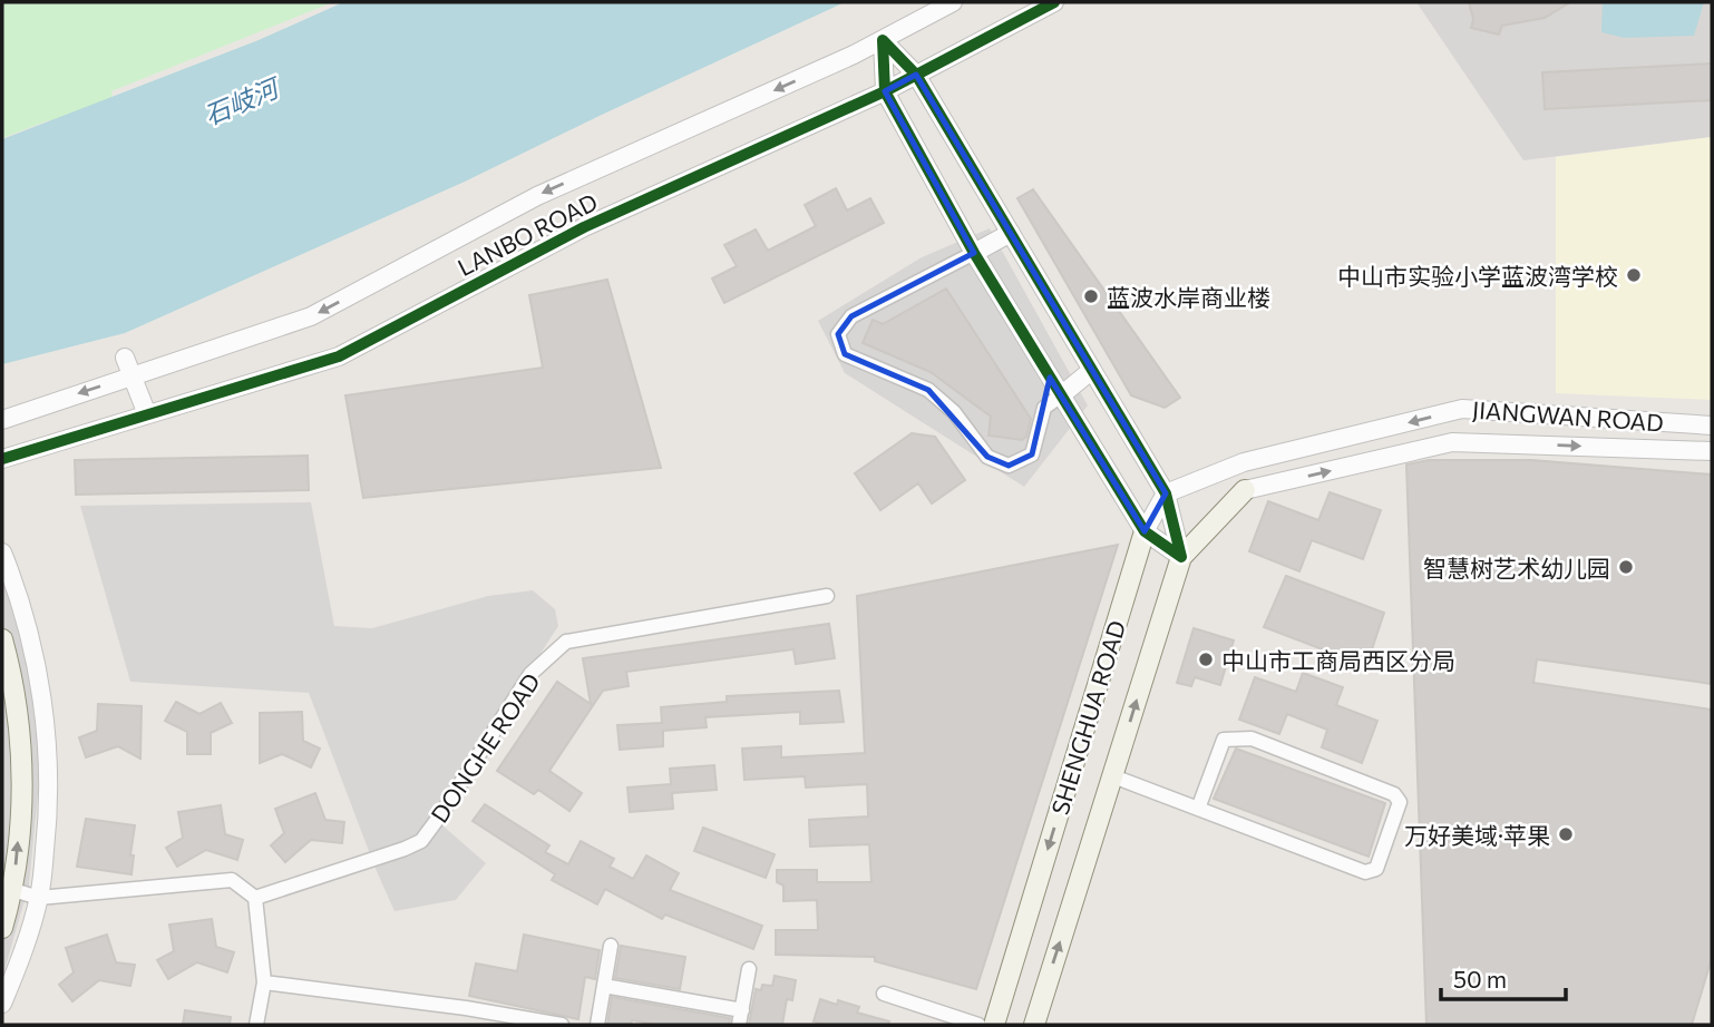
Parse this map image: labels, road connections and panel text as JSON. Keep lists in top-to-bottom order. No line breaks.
{"streets":{"main road":["SHENGHUA ROAD"],"street":["LANBO ROAD","JIANGWAN ROAD","DONGHE ROAD"]},"crossings":[["JIANGWAN ROAD","SHENGHUA ROAD"]],"water":["石岐河"],"places":["中山市实验小学蓝波湾学校","蓝波水岸商业楼","智慧树艺术幼儿园","中山市工商局西区分局","万好美域·苹果"],"scale_bar":"50 m"}
